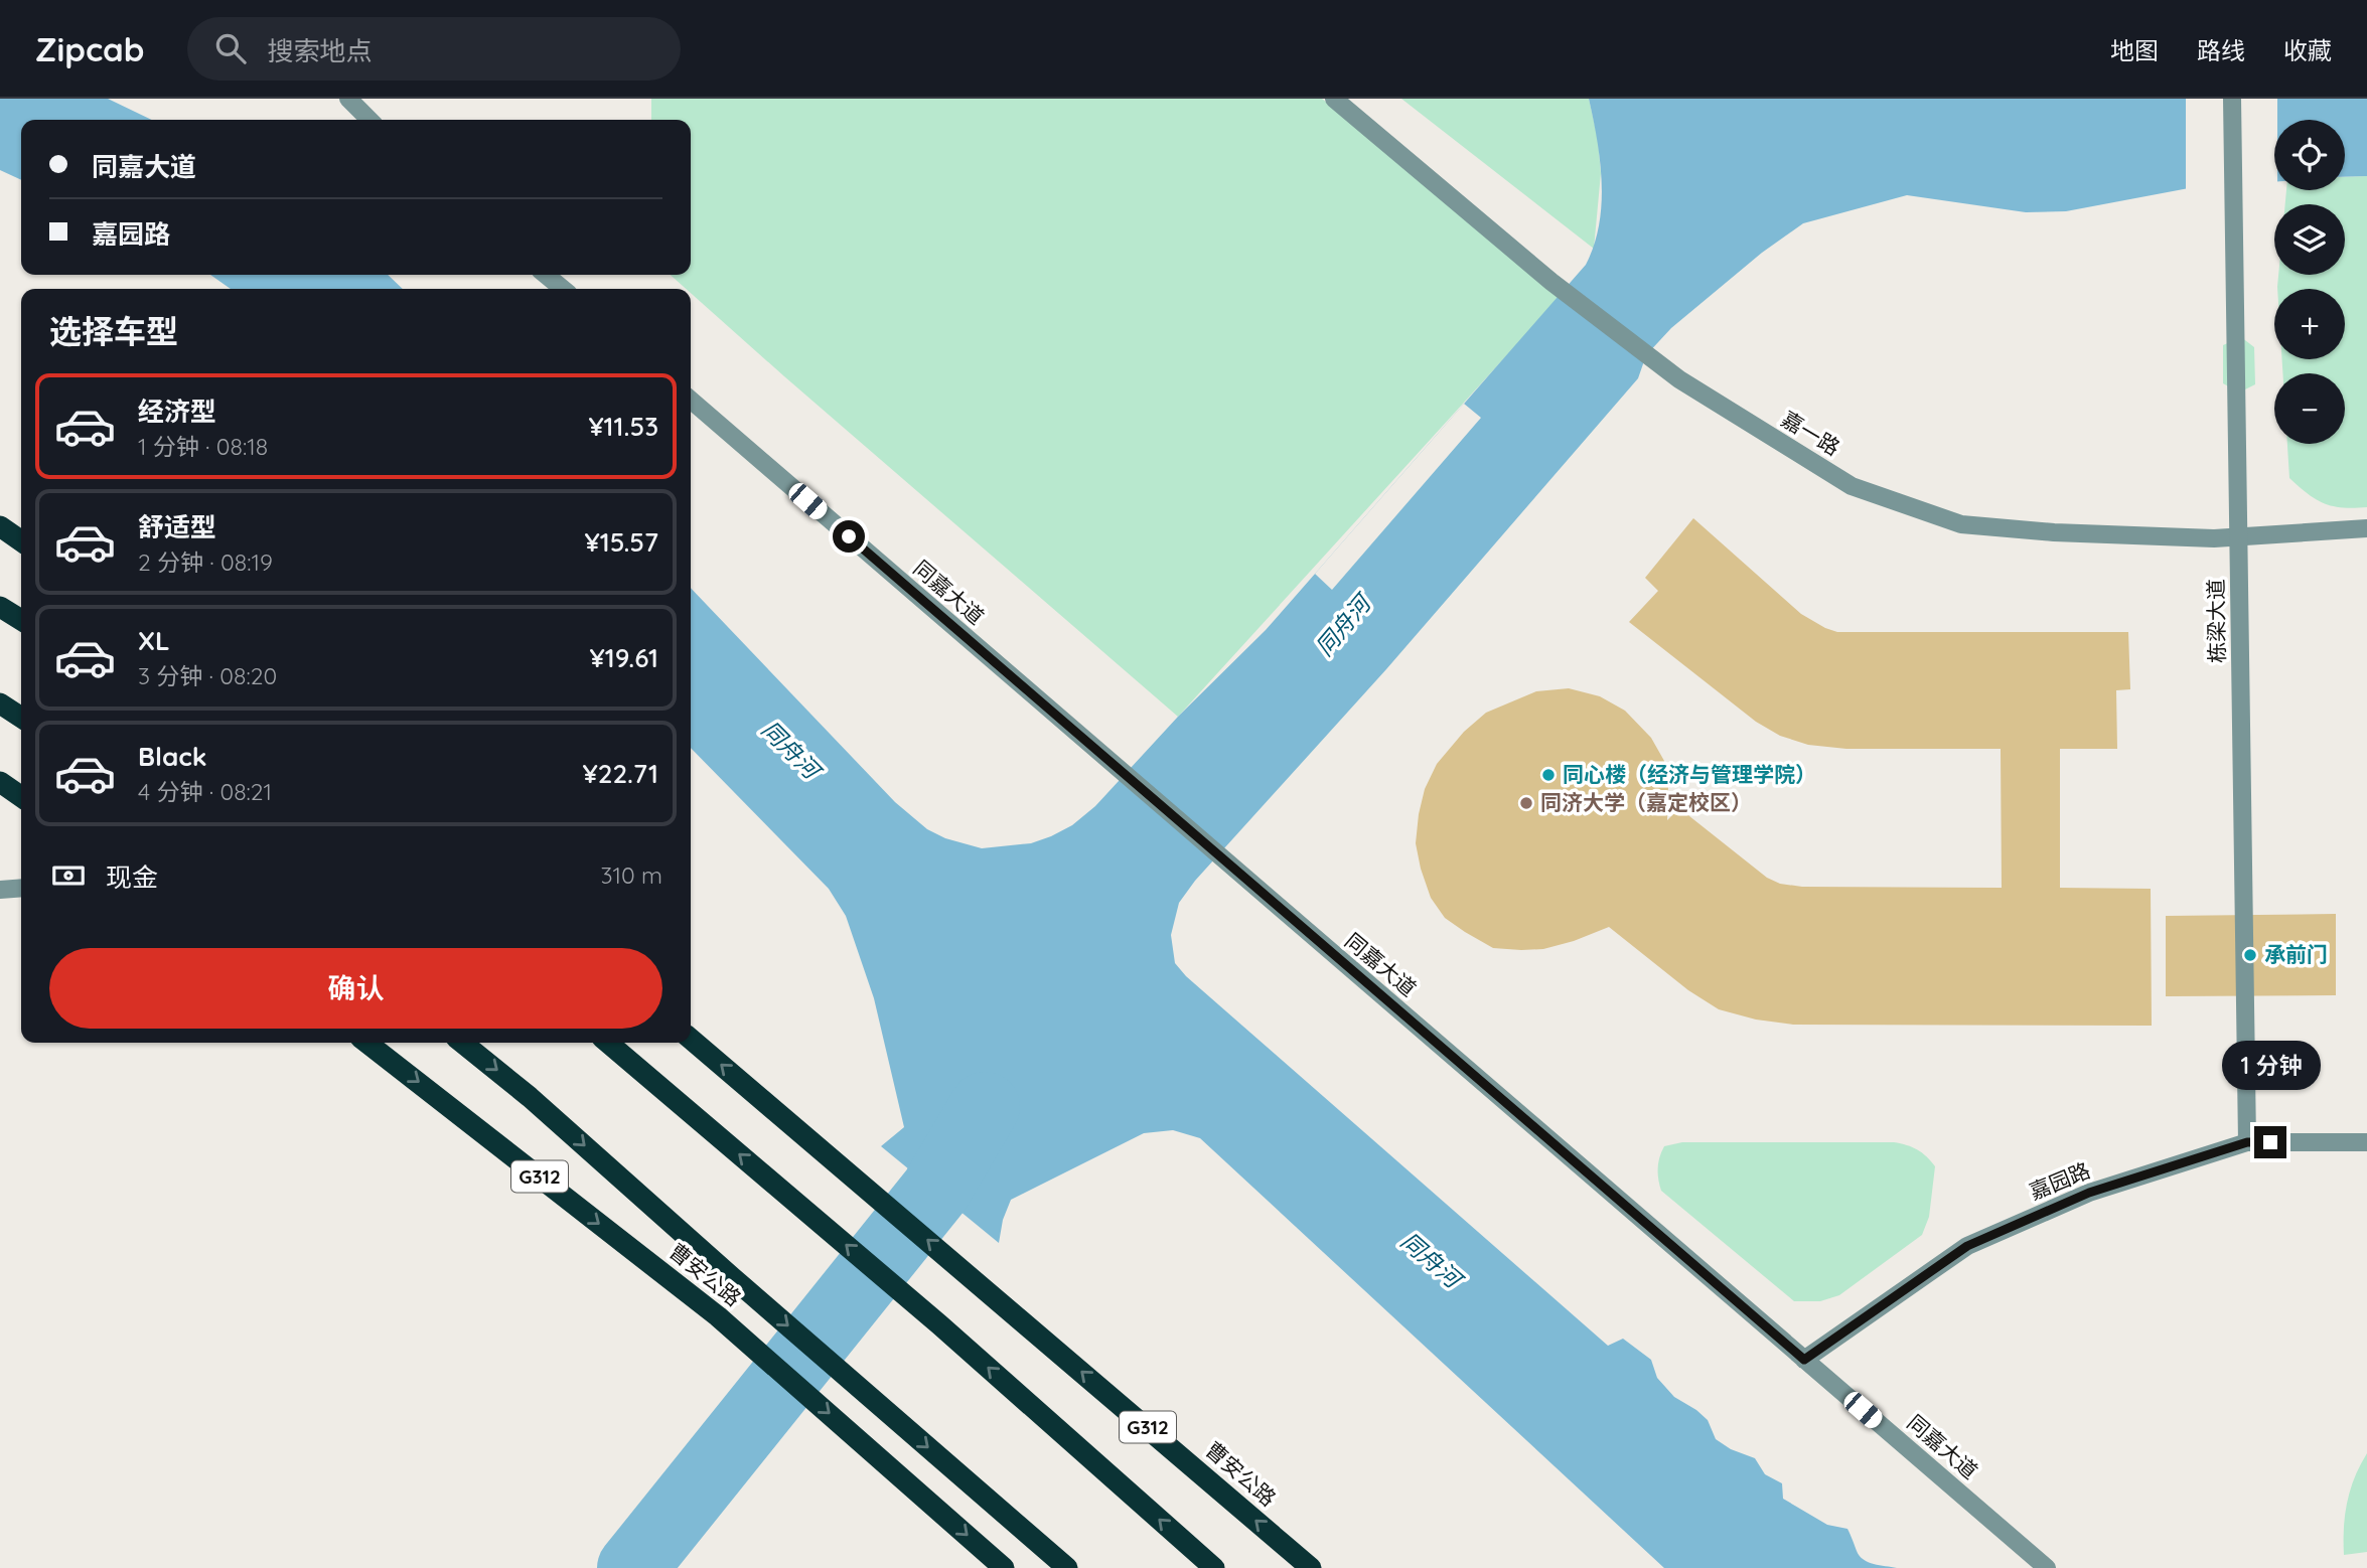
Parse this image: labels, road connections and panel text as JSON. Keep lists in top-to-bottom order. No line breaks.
{"streets":{"highway":["G312","曹安公路"],"street":["嘉一路","同嘉大道","栋梁大道","嘉园路"]},"crossings":[["嘉一路","栋梁大道"],["同嘉大道","嘉园路"],["栋梁大道","嘉园路"]],"water":["同舟河"],"places":["同心楼（经济与管理学院）","同济大学（嘉定校区）","承前门"],"page":{"header":"Zipcab","search":"搜索地点","nav":["地图","路线","收藏"],"map_buttons":["+","−"],"banner":["同嘉大道","嘉园路"],"heading":"选择车型","list":[{"name":"经济型","note":"1 分钟 · 08:18","value":"¥11.53"},{"name":"舒适型","note":"2 分钟 · 08:19","value":"¥15.57"},{"name":"XL","note":"3 分钟 · 08:20","value":"¥19.61"},{"name":"Black","note":"4 分钟 · 08:21","value":"¥22.71"}],"pay":["现金","310 m"],"buttons":"确认","bubble":"1 分钟"}}
